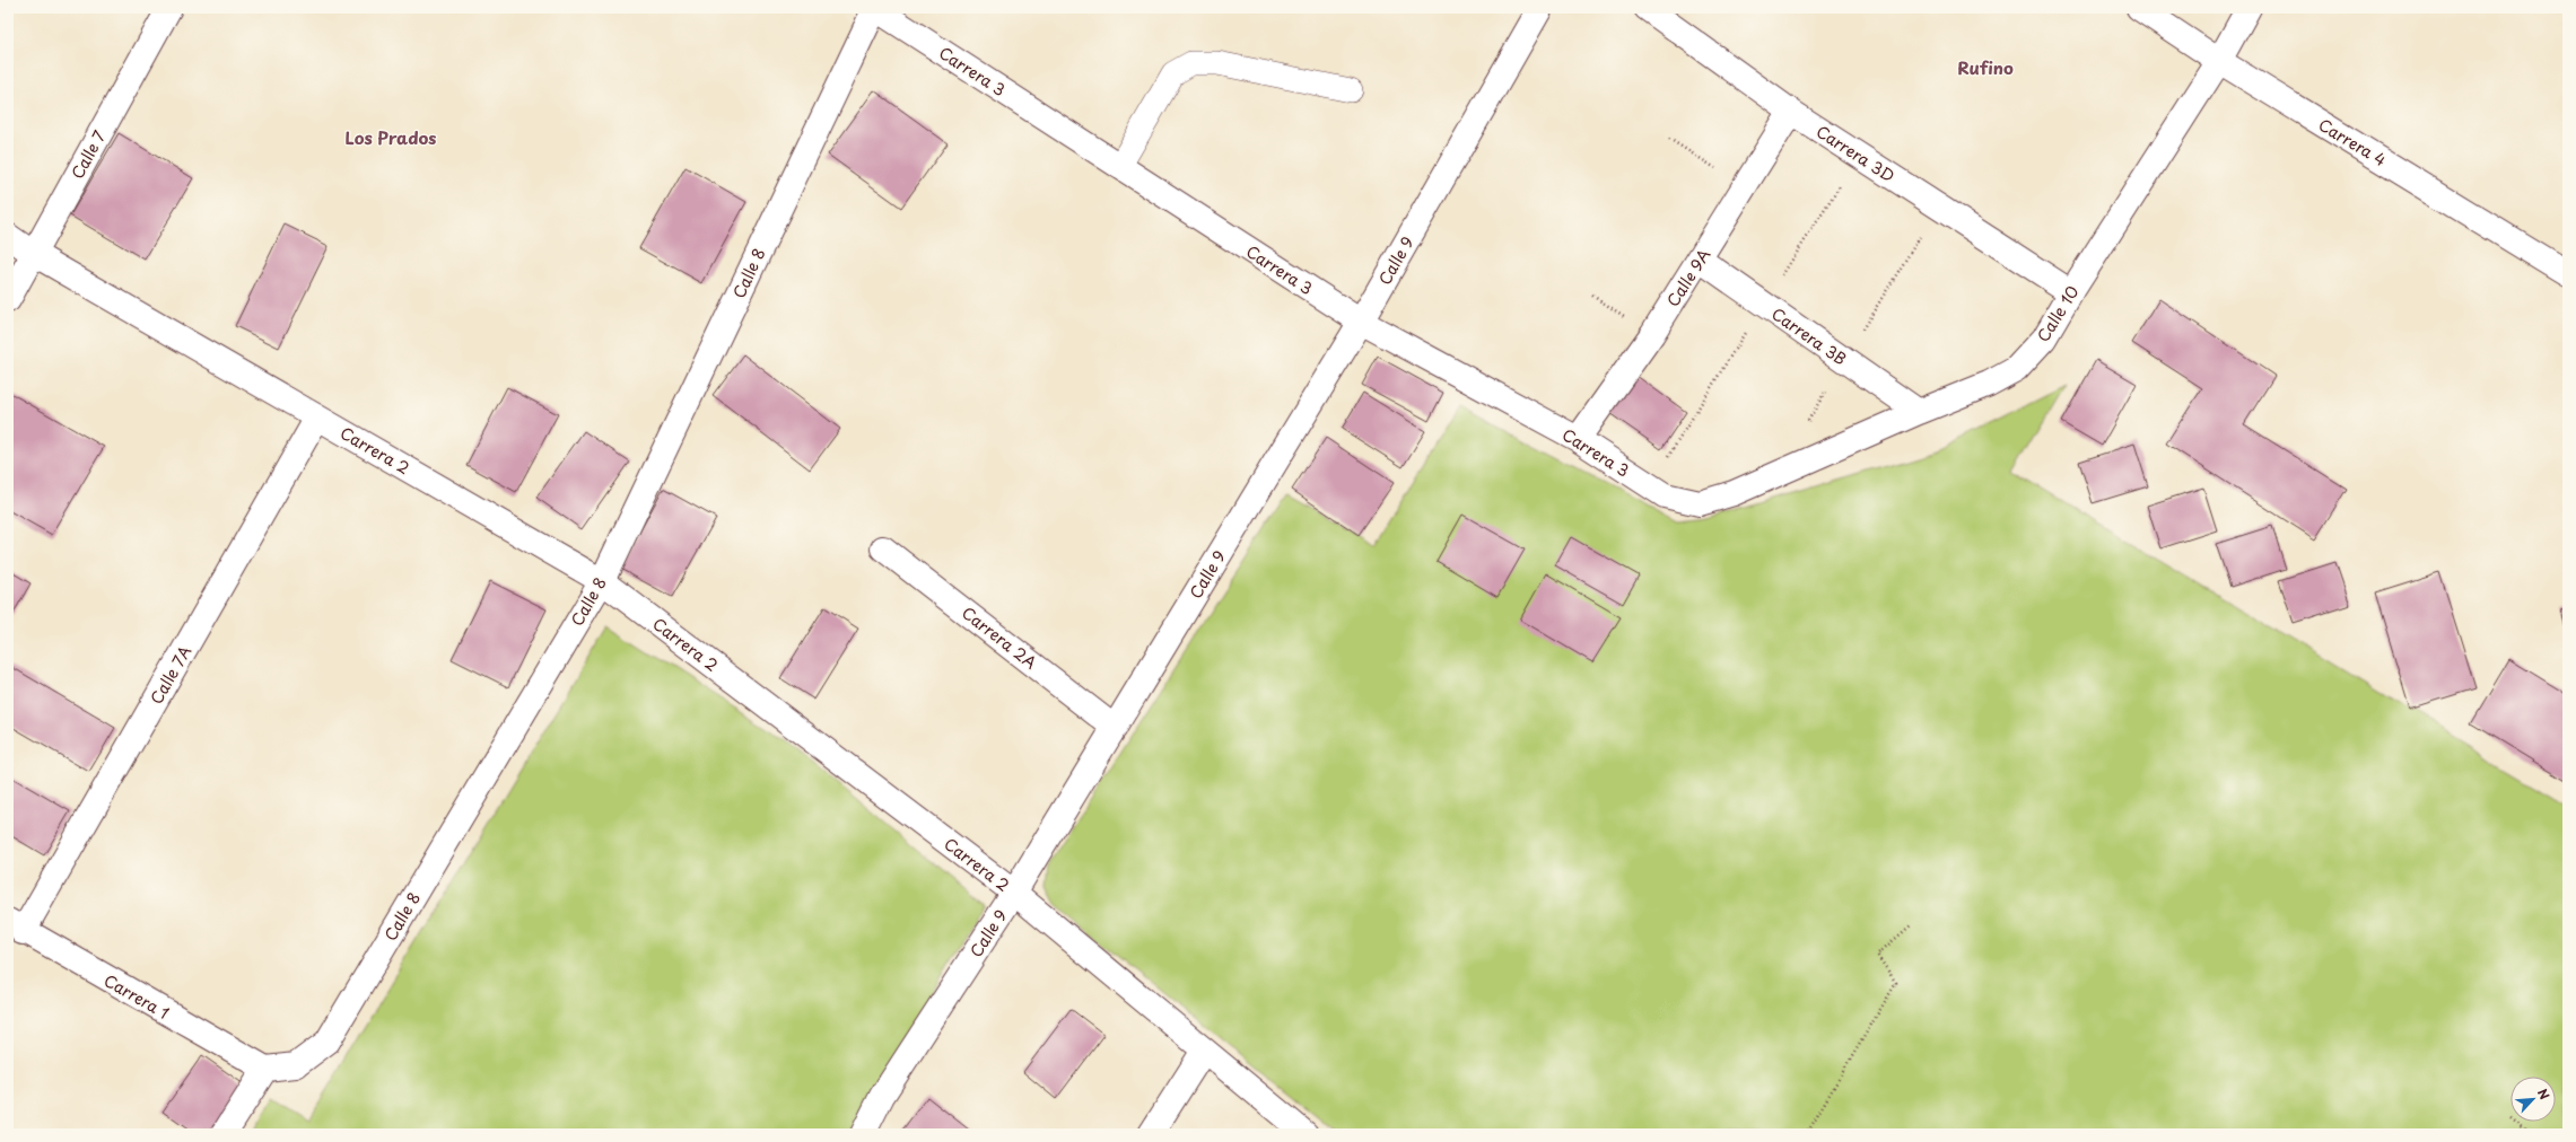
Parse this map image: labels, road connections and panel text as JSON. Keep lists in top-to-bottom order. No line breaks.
{"streets":{"street":["Carrera 3","Carrera 4","Carrera 3D","Calle 7","Calle 9","Calle 8","Calle 9A","Calle 10","Carrera 3B","Carrera 2","Carrera 2A","Calle 7A","Carrera 1"]},"crossings":[["Carrera 3","Calle 9"],["Carrera 3","Calle 8"],["Carrera 3","Calle 9A"],["Carrera 3","Calle 10"],["Carrera 4","Calle 10"],["Carrera 3D","Calle 9A"],["Carrera 3D","Calle 10"],["Calle 7","Carrera 2"],["Calle 9","Carrera 2"],["Calle 9","Carrera 2A"],["Calle 8","Carrera 2"],["Calle 8","Carrera 1"],["Calle 9A","Carrera 3B"],["Calle 10","Carrera 3B"],["Carrera 2","Calle 7A"],["Calle 7A","Carrera 1"]],"districts":["Rufino","Los Prados"],"north":"top right"}
